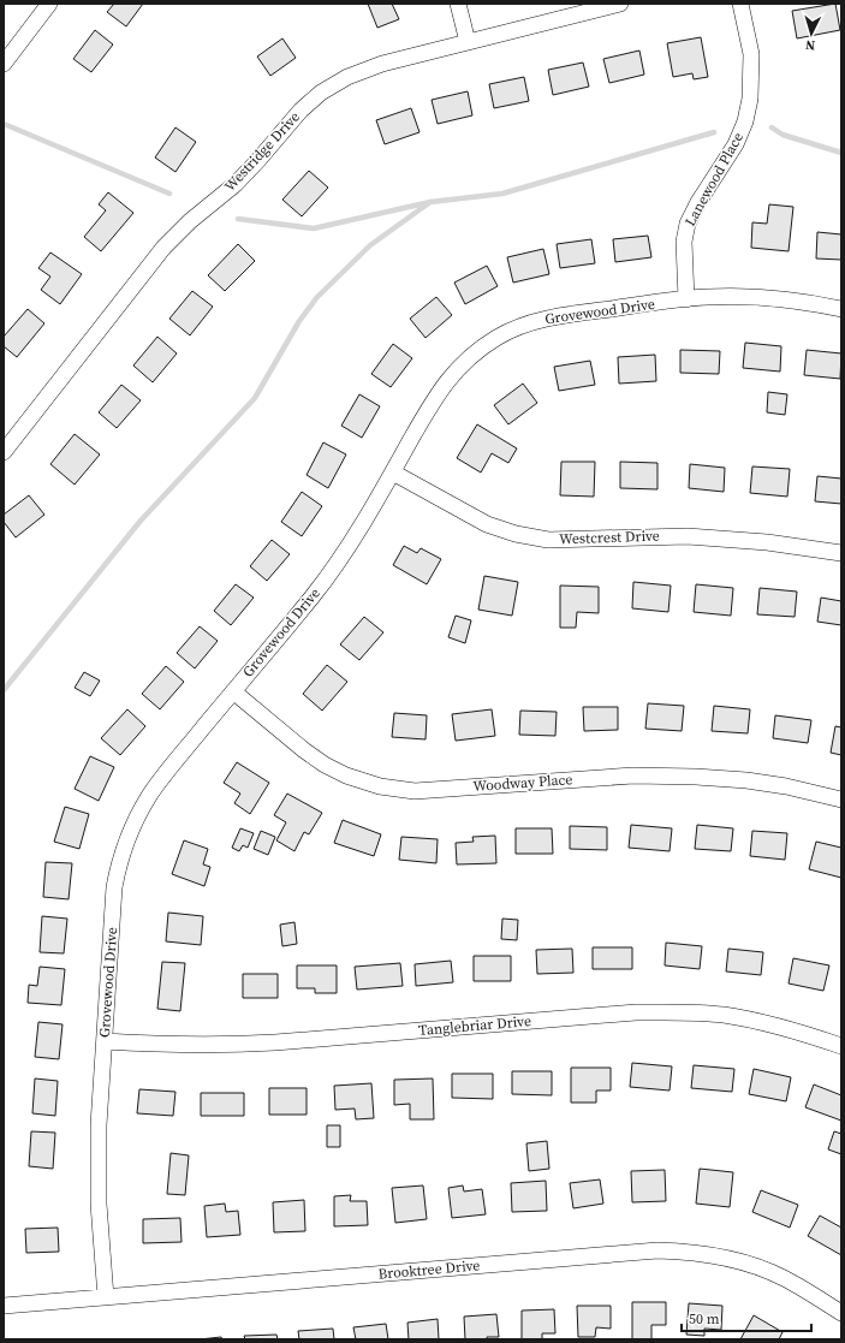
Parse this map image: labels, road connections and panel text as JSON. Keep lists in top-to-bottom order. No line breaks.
{"streets":{"street":["Westridge Drive","Lanewood Place","Grovewood Drive","Westcrest Drive","Woodway Place","Tanglebriar Drive","Brooktree Drive"]},"crossings":[["Lanewood Place","Grovewood Drive"],["Grovewood Drive","Westcrest Drive"],["Grovewood Drive","Woodway Place"],["Grovewood Drive","Tanglebriar Drive"],["Grovewood Drive","Brooktree Drive"]],"scale_bar":"50 m","north":"bottom"}
